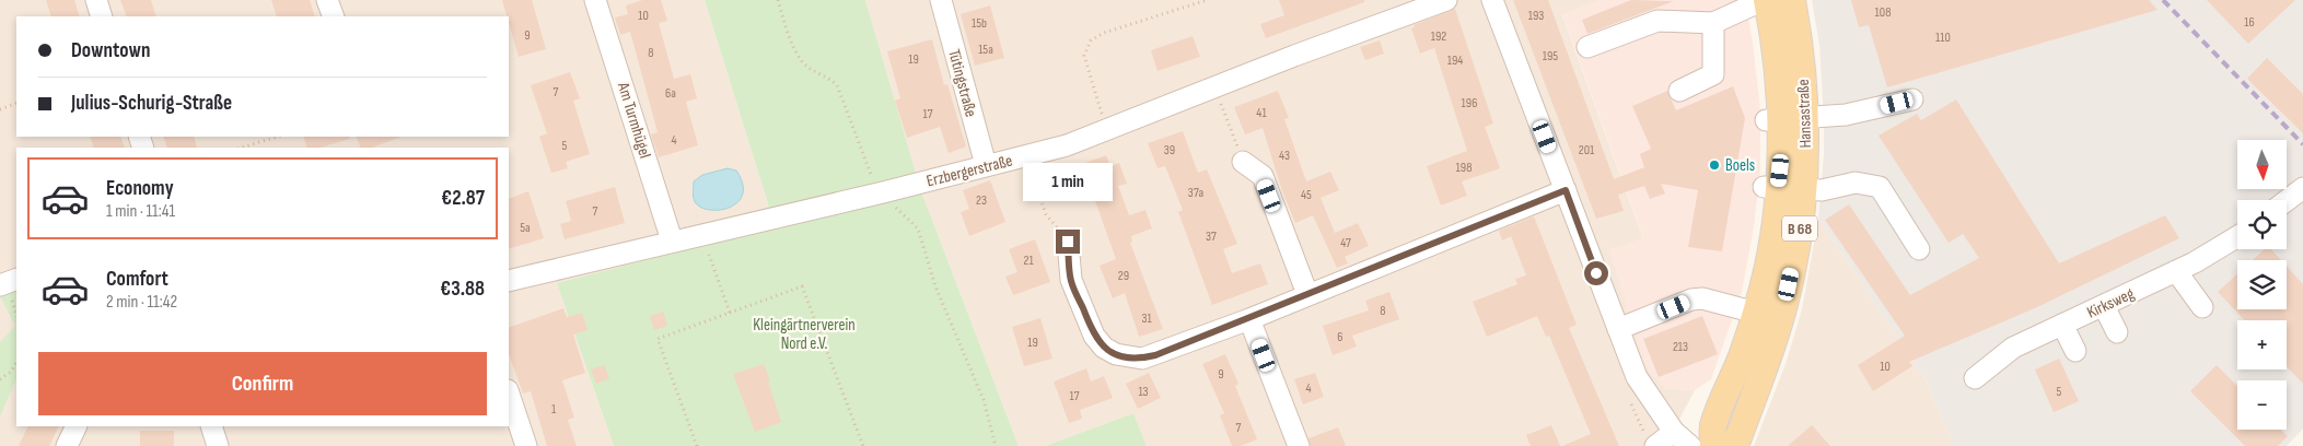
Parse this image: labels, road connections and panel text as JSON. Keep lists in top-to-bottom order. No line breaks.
{"streets":{"main road":["Hansastraße","B 68"],"street":["Tütingstraße","Am Turmhügel","Erzbergerstraße","Kirksweg"]},"crossings":[["Tütingstraße","Erzbergerstraße"],["Am Turmhügel","Erzbergerstraße"]],"parks":["Kleingärtnerverein Nord e.V."],"places":["Boels"],"house_numbers":["108","10","193","16","15b","9","192","110","15a","8","195","19","194","7","6a","196","41","17","4","5","39","201","43","198","37a","45","23","7","5a","37","47","21","29","8","31","6","19","213","10","9","4","13","5","17","1","7"],"north":"bottom","page":{"banner":["Downtown","Julius-Schurig-Straße"],"map_buttons":["+","−"],"list":[{"name":"Economy","note":"1 min · 11:41","value":"€2.87"},{"name":"Comfort","note":"2 min · 11:42","value":"€3.88"}],"bubble":"1 min","buttons":"Confirm"}}
